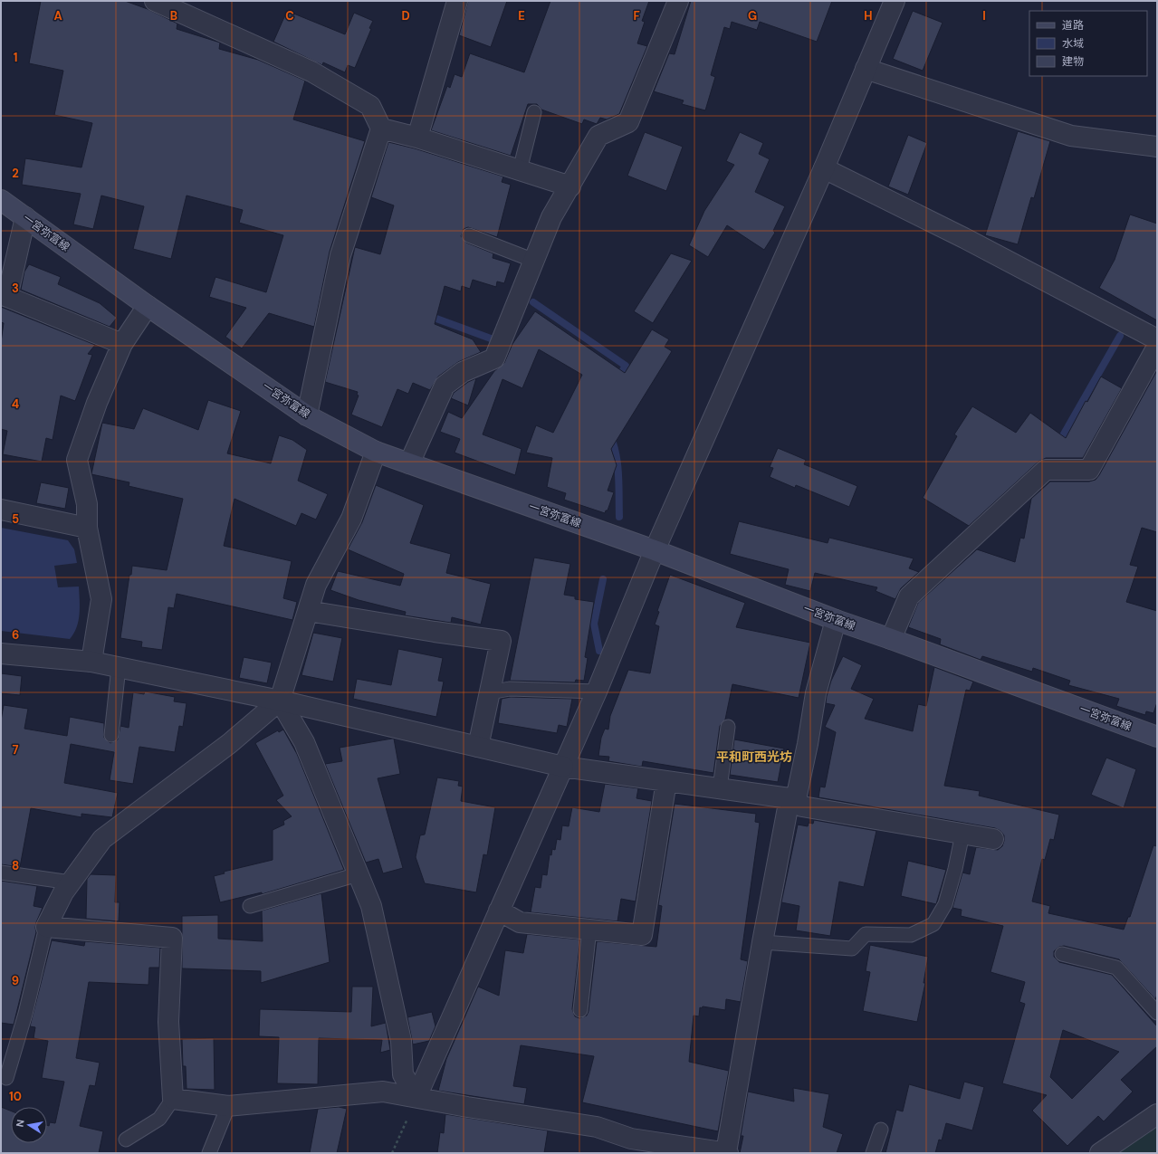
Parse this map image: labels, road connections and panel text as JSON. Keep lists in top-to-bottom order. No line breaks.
{"streets":{"main road":["一宮弥富線"]},"districts":["平和町西光坊"],"legend":["道路","水域","建物"],"north":"left","grid":{"columns":["A","B","C","D","E","F","G","H","I"],"rows":["1","2","3","4","5","6","7","8","9","10"]}}
